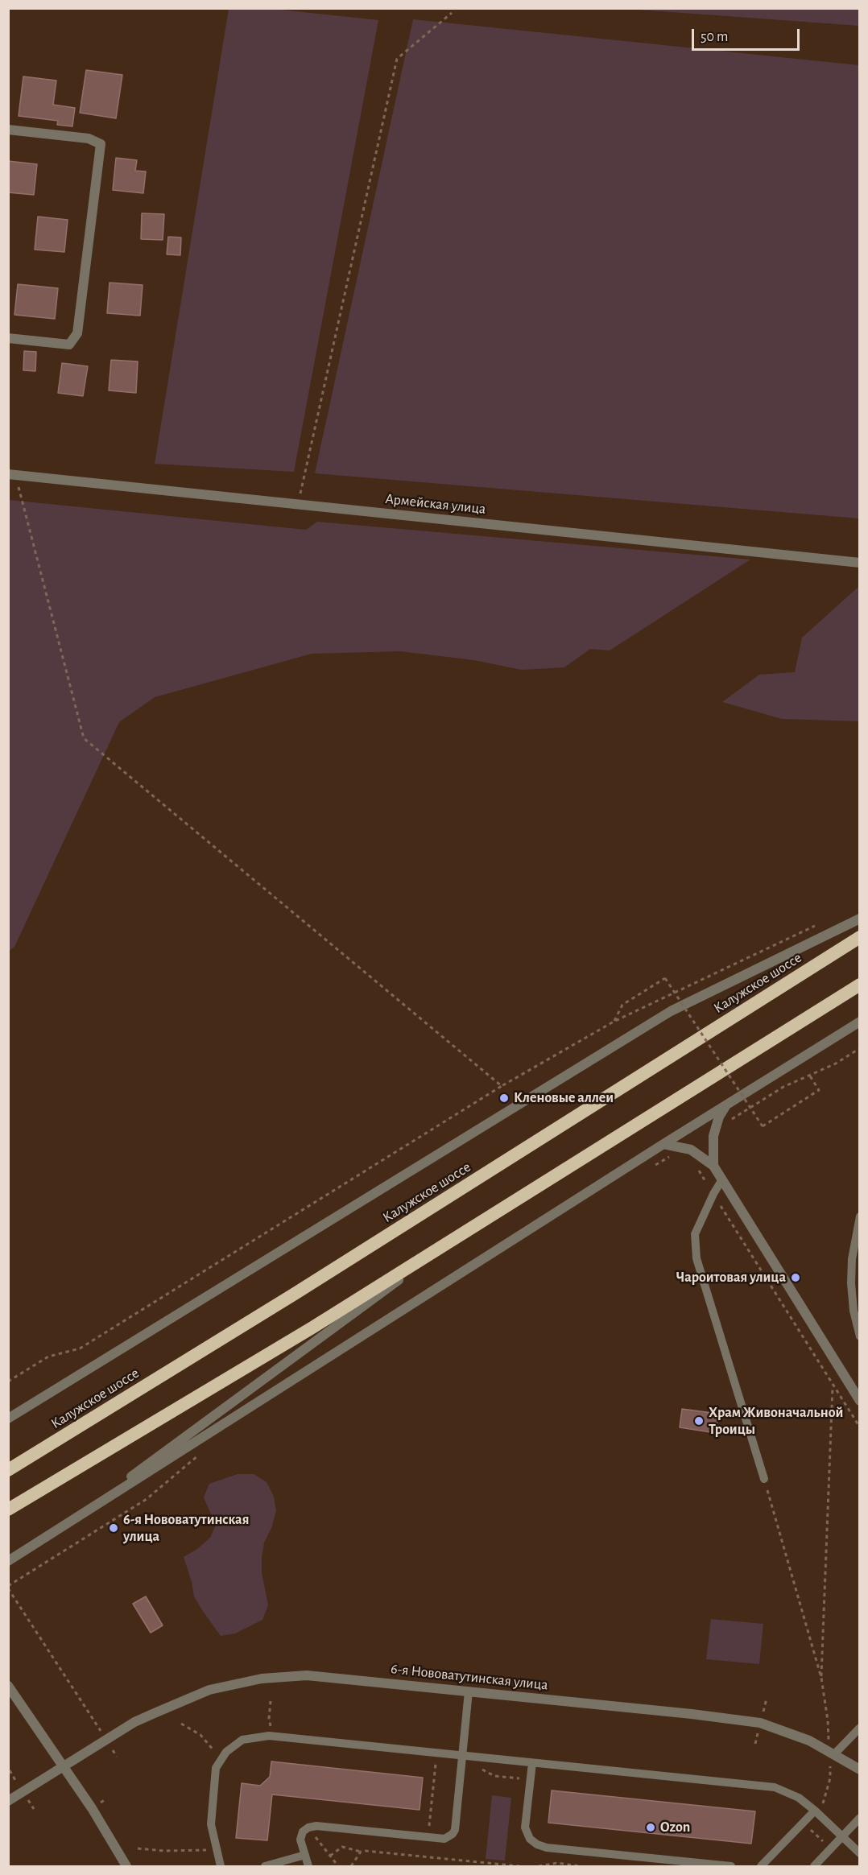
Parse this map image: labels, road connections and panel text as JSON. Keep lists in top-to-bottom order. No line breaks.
{"streets":{"highway":["Калужское шоссе"],"street":["Армейская улица","6-я Нововатутинская улица"]},"places":["Кленовые аллеи","Чароитовая улица","Храм Живоначальной Троицы","6-я Нововатутинская улица","Ozon"],"scale_bar":"50 m"}
